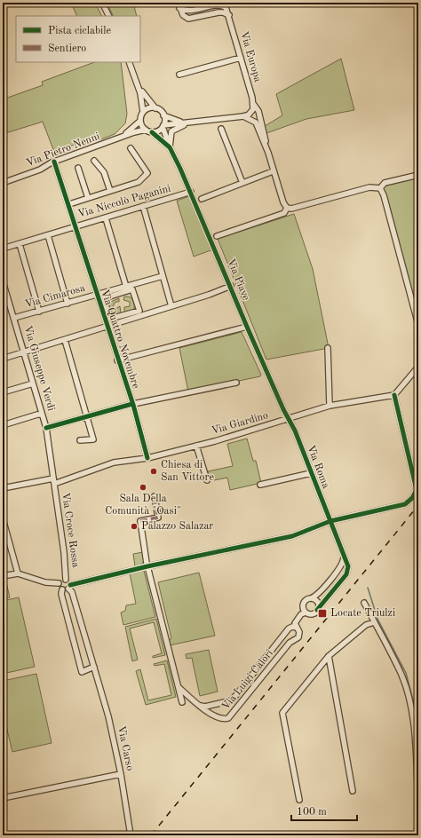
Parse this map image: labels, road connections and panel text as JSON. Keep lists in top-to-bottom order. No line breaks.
{"streets":{"street":["Via Europa","Via Pietro Nenni","Via Niccolò Paganini","Via Piave","Via Cimarosa","Via Quattro Novembre","Via Giuseppe Verdi","Via Giardino","Via Roma","Via Croce Rossa","Via Luigi Calori","Via Carso"]},"crossings":[["Via Pietro Nenni","Via Piave"],["Via Pietro Nenni","Via Quattro Novembre"],["Via Niccolò Paganini","Via Piave"],["Via Niccolò Paganini","Via Quattro Novembre"],["Via Piave","Via Giardino"],["Via Piave","Via Roma"],["Via Cimarosa","Via Quattro Novembre"],["Via Cimarosa","Via Giuseppe Verdi"],["Via Quattro Novembre","Via Giardino"],["Via Giuseppe Verdi","Via Giardino"],["Via Giuseppe Verdi","Via Croce Rossa"],["Via Giardino","Via Roma"],["Via Giardino","Via Croce Rossa"],["Via Croce Rossa","Via Carso"]],"places":{"other":["Chiesa di San Vittore","Sala Della Comunità \"Oasi\"","Palazzo Salazar"],"transit":["Locate Triulzi"]},"legend":["Pista ciclabile","Sentiero"],"scale_bar":"100 m"}
